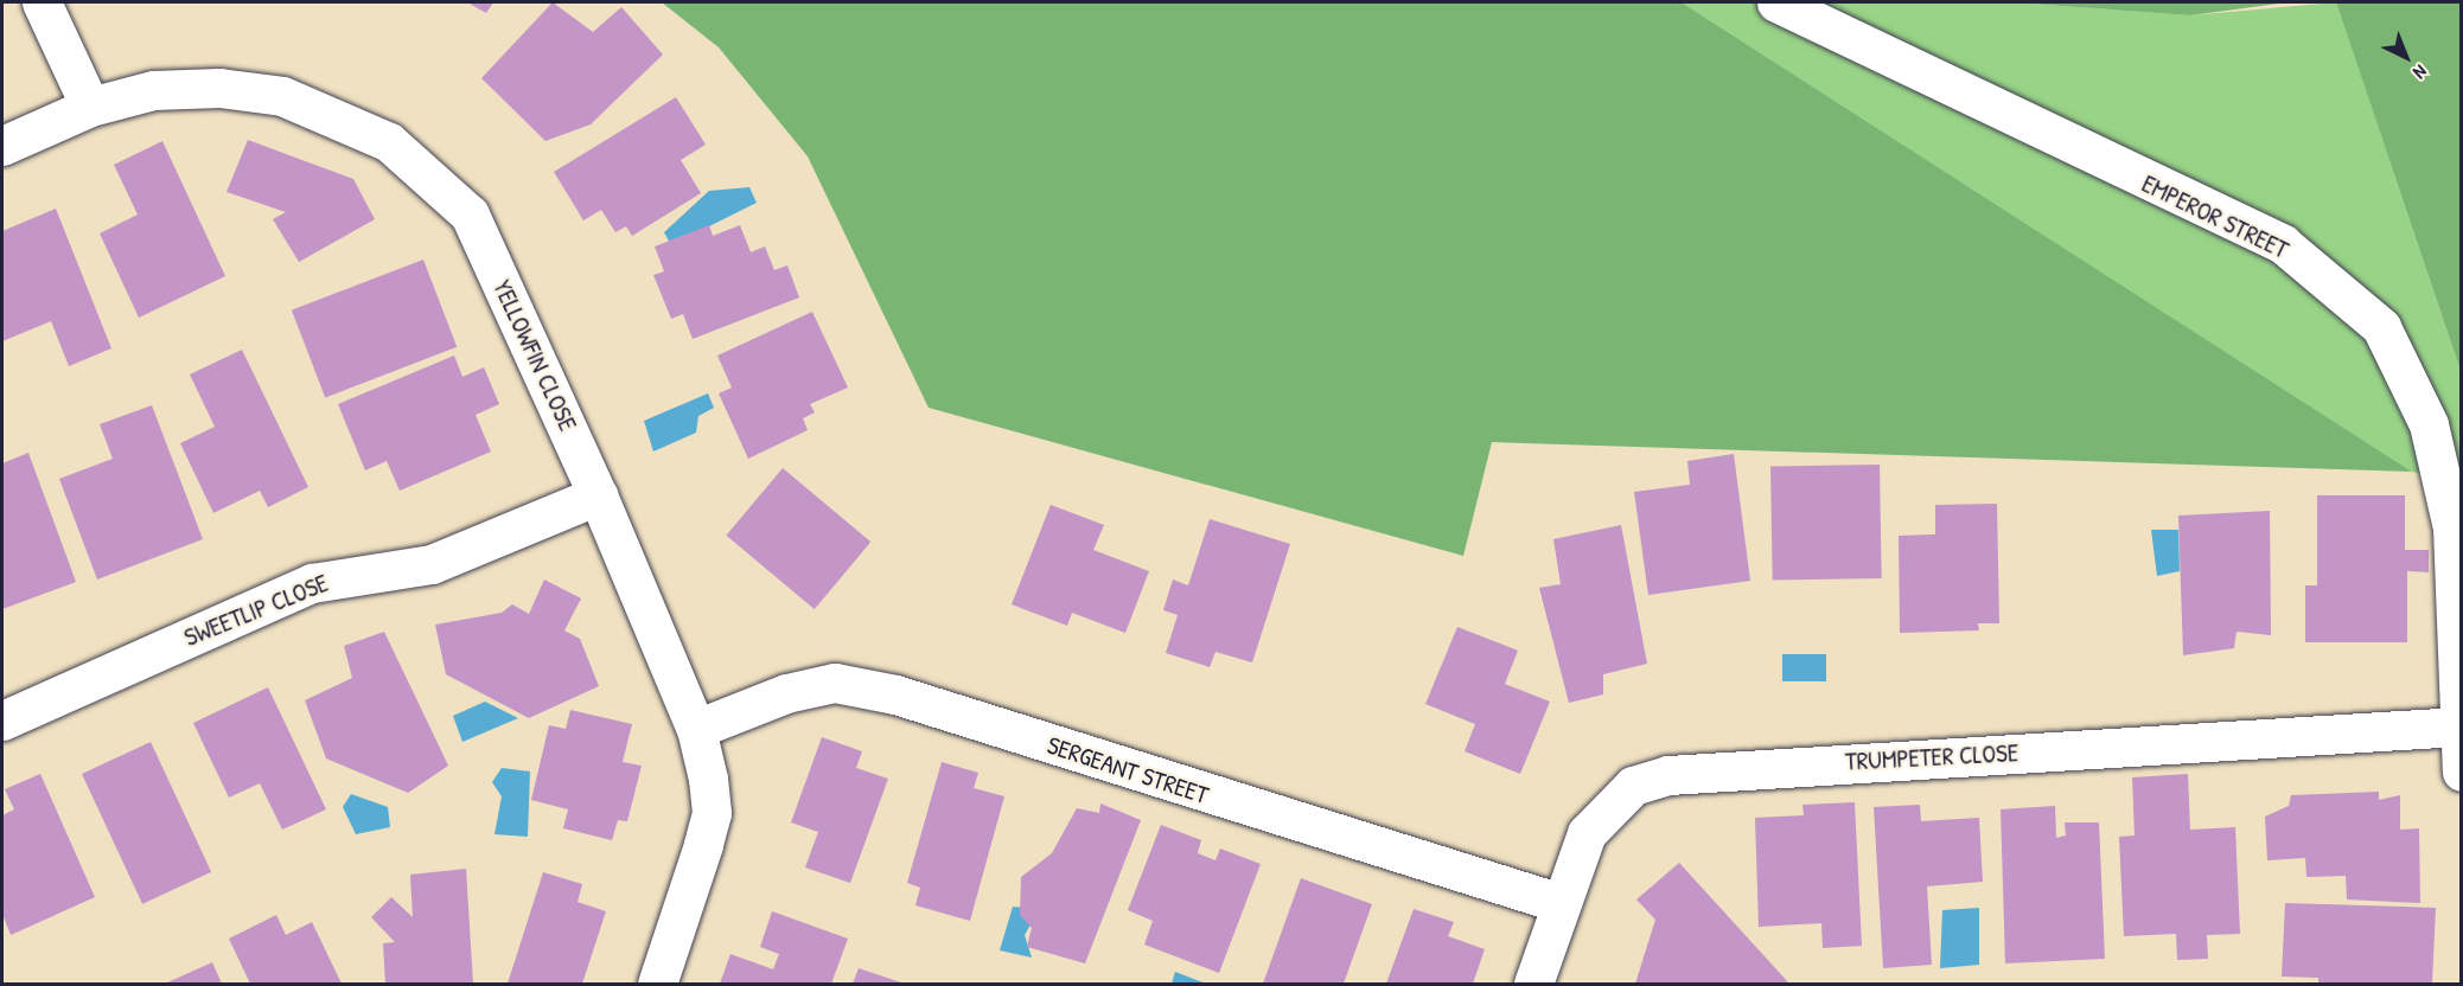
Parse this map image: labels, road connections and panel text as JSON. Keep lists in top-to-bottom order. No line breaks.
{"streets":{"street":["EMPEROR STREET","YELLOWFIN CLOSE","SWEETLIP CLOSE","TRUMPETER CLOSE","SERGEANT STREET"]},"crossings":[["EMPEROR STREET","TRUMPETER CLOSE"],["YELLOWFIN CLOSE","SWEETLIP CLOSE"],["YELLOWFIN CLOSE","SERGEANT STREET"],["TRUMPETER CLOSE","SERGEANT STREET"]],"north":"bottom right"}
